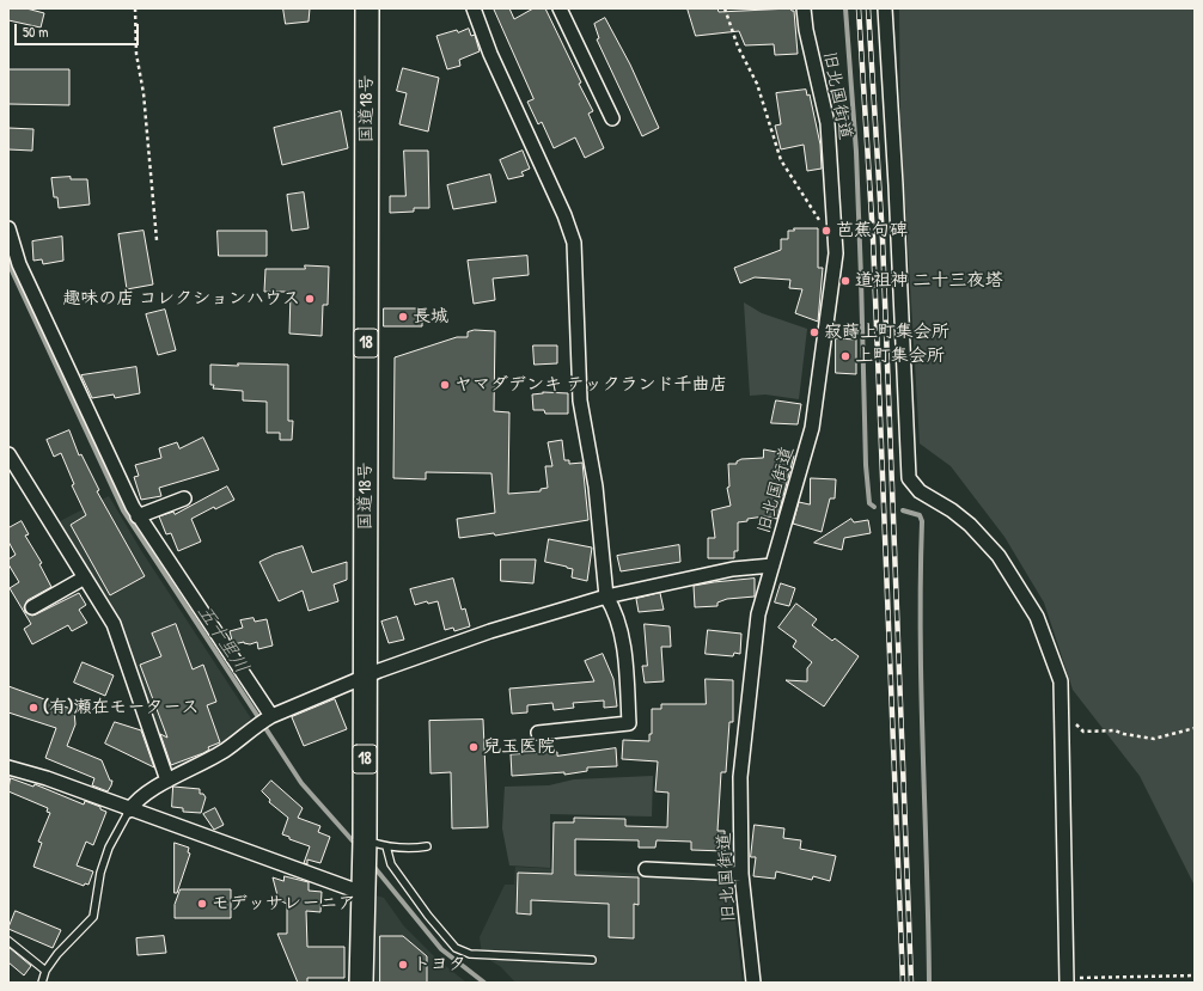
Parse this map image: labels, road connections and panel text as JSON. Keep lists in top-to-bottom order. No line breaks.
{"streets":{"highway":["国道18号","18"],"street":["旧北国街道"]},"water":["五十里川"],"places":["芭蕉句碑","道祖神 二十三夜塔","趣味の店 コレクションハウス","長城","寂蒔上町集会所","上町集会所","ヤマダデンキ テックランド千曲店","(有)瀬在モータース","兒玉医院","モデッサレーニア","トヨタ"],"scale_bar":"50 m"}
